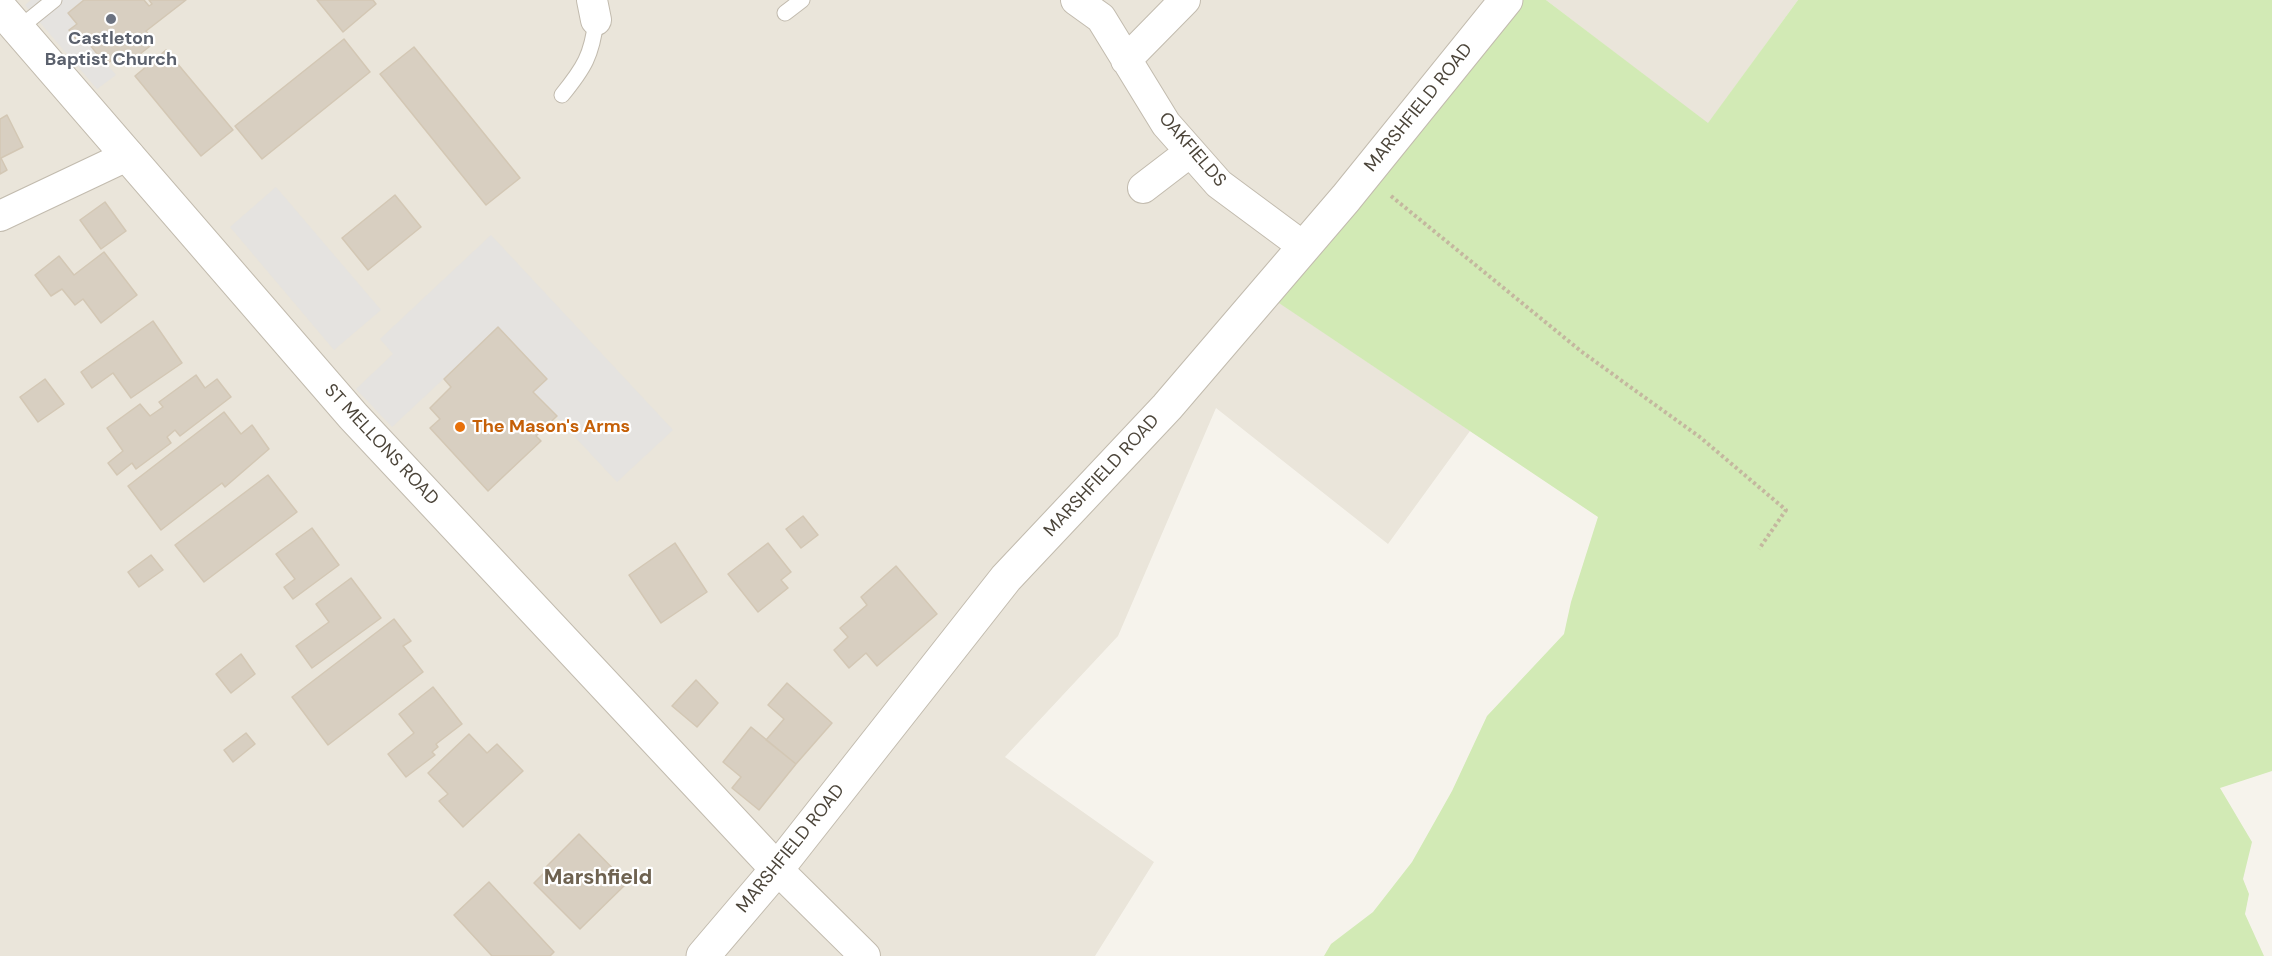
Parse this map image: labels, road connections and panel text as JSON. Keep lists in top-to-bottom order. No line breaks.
{"streets":{"street":["MARSHFIELD ROAD","OAKFIELDS","ST MELLONS ROAD"]},"crossings":[["MARSHFIELD ROAD","OAKFIELDS"],["MARSHFIELD ROAD","ST MELLONS ROAD"]],"districts":["Marshfield"],"places":["Castleton Baptist Church","The Mason's Arms"]}
